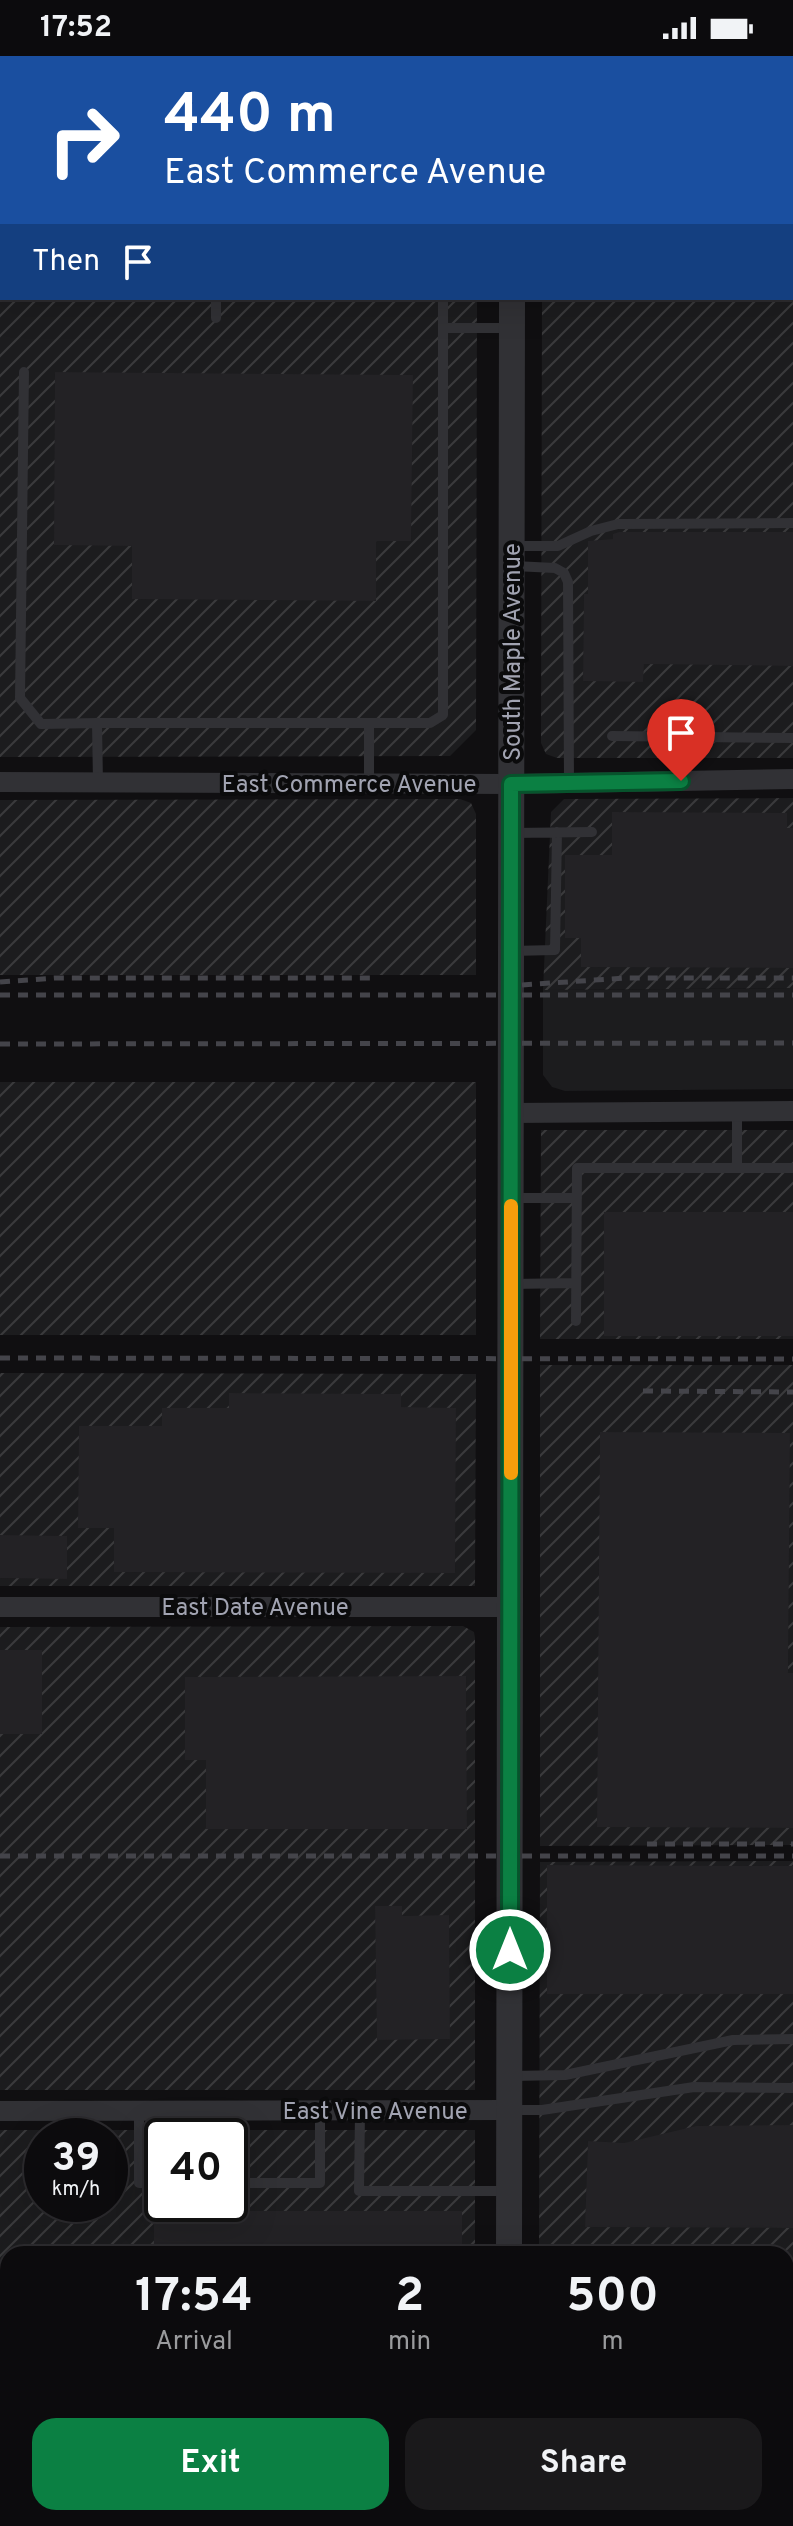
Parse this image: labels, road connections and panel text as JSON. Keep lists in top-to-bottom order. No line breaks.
{"streets":{"street":["South Maple Avenue","East Commerce Avenue","East Date Avenue","East Vine Avenue"]},"crossings":[["South Maple Avenue","East Commerce Avenue"],["South Maple Avenue","East Date Avenue"],["South Maple Avenue","East Vine Avenue"]],"page":{"status":"17:52","turn":["440 m","East Commerce Avenue"],"then":"Then","speed":"39 km/h","limit":"40","eta":["17:54","Arrival","2","min","500","m"],"buttons":["Exit","Share"]}}
